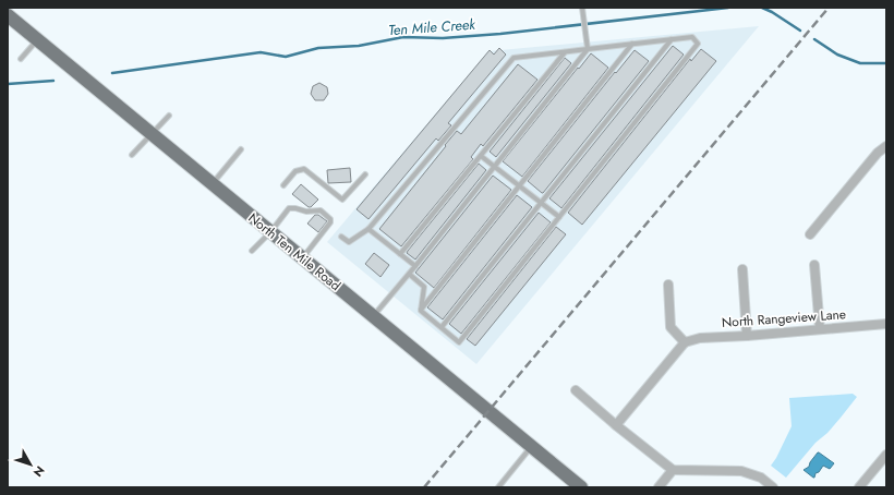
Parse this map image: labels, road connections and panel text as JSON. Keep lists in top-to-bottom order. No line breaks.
{"streets":{"main road":["North Ten Mile Road"],"street":["North Rangeview Lane"]},"water":["Ten Mile Creek"],"north":"bottom right"}
